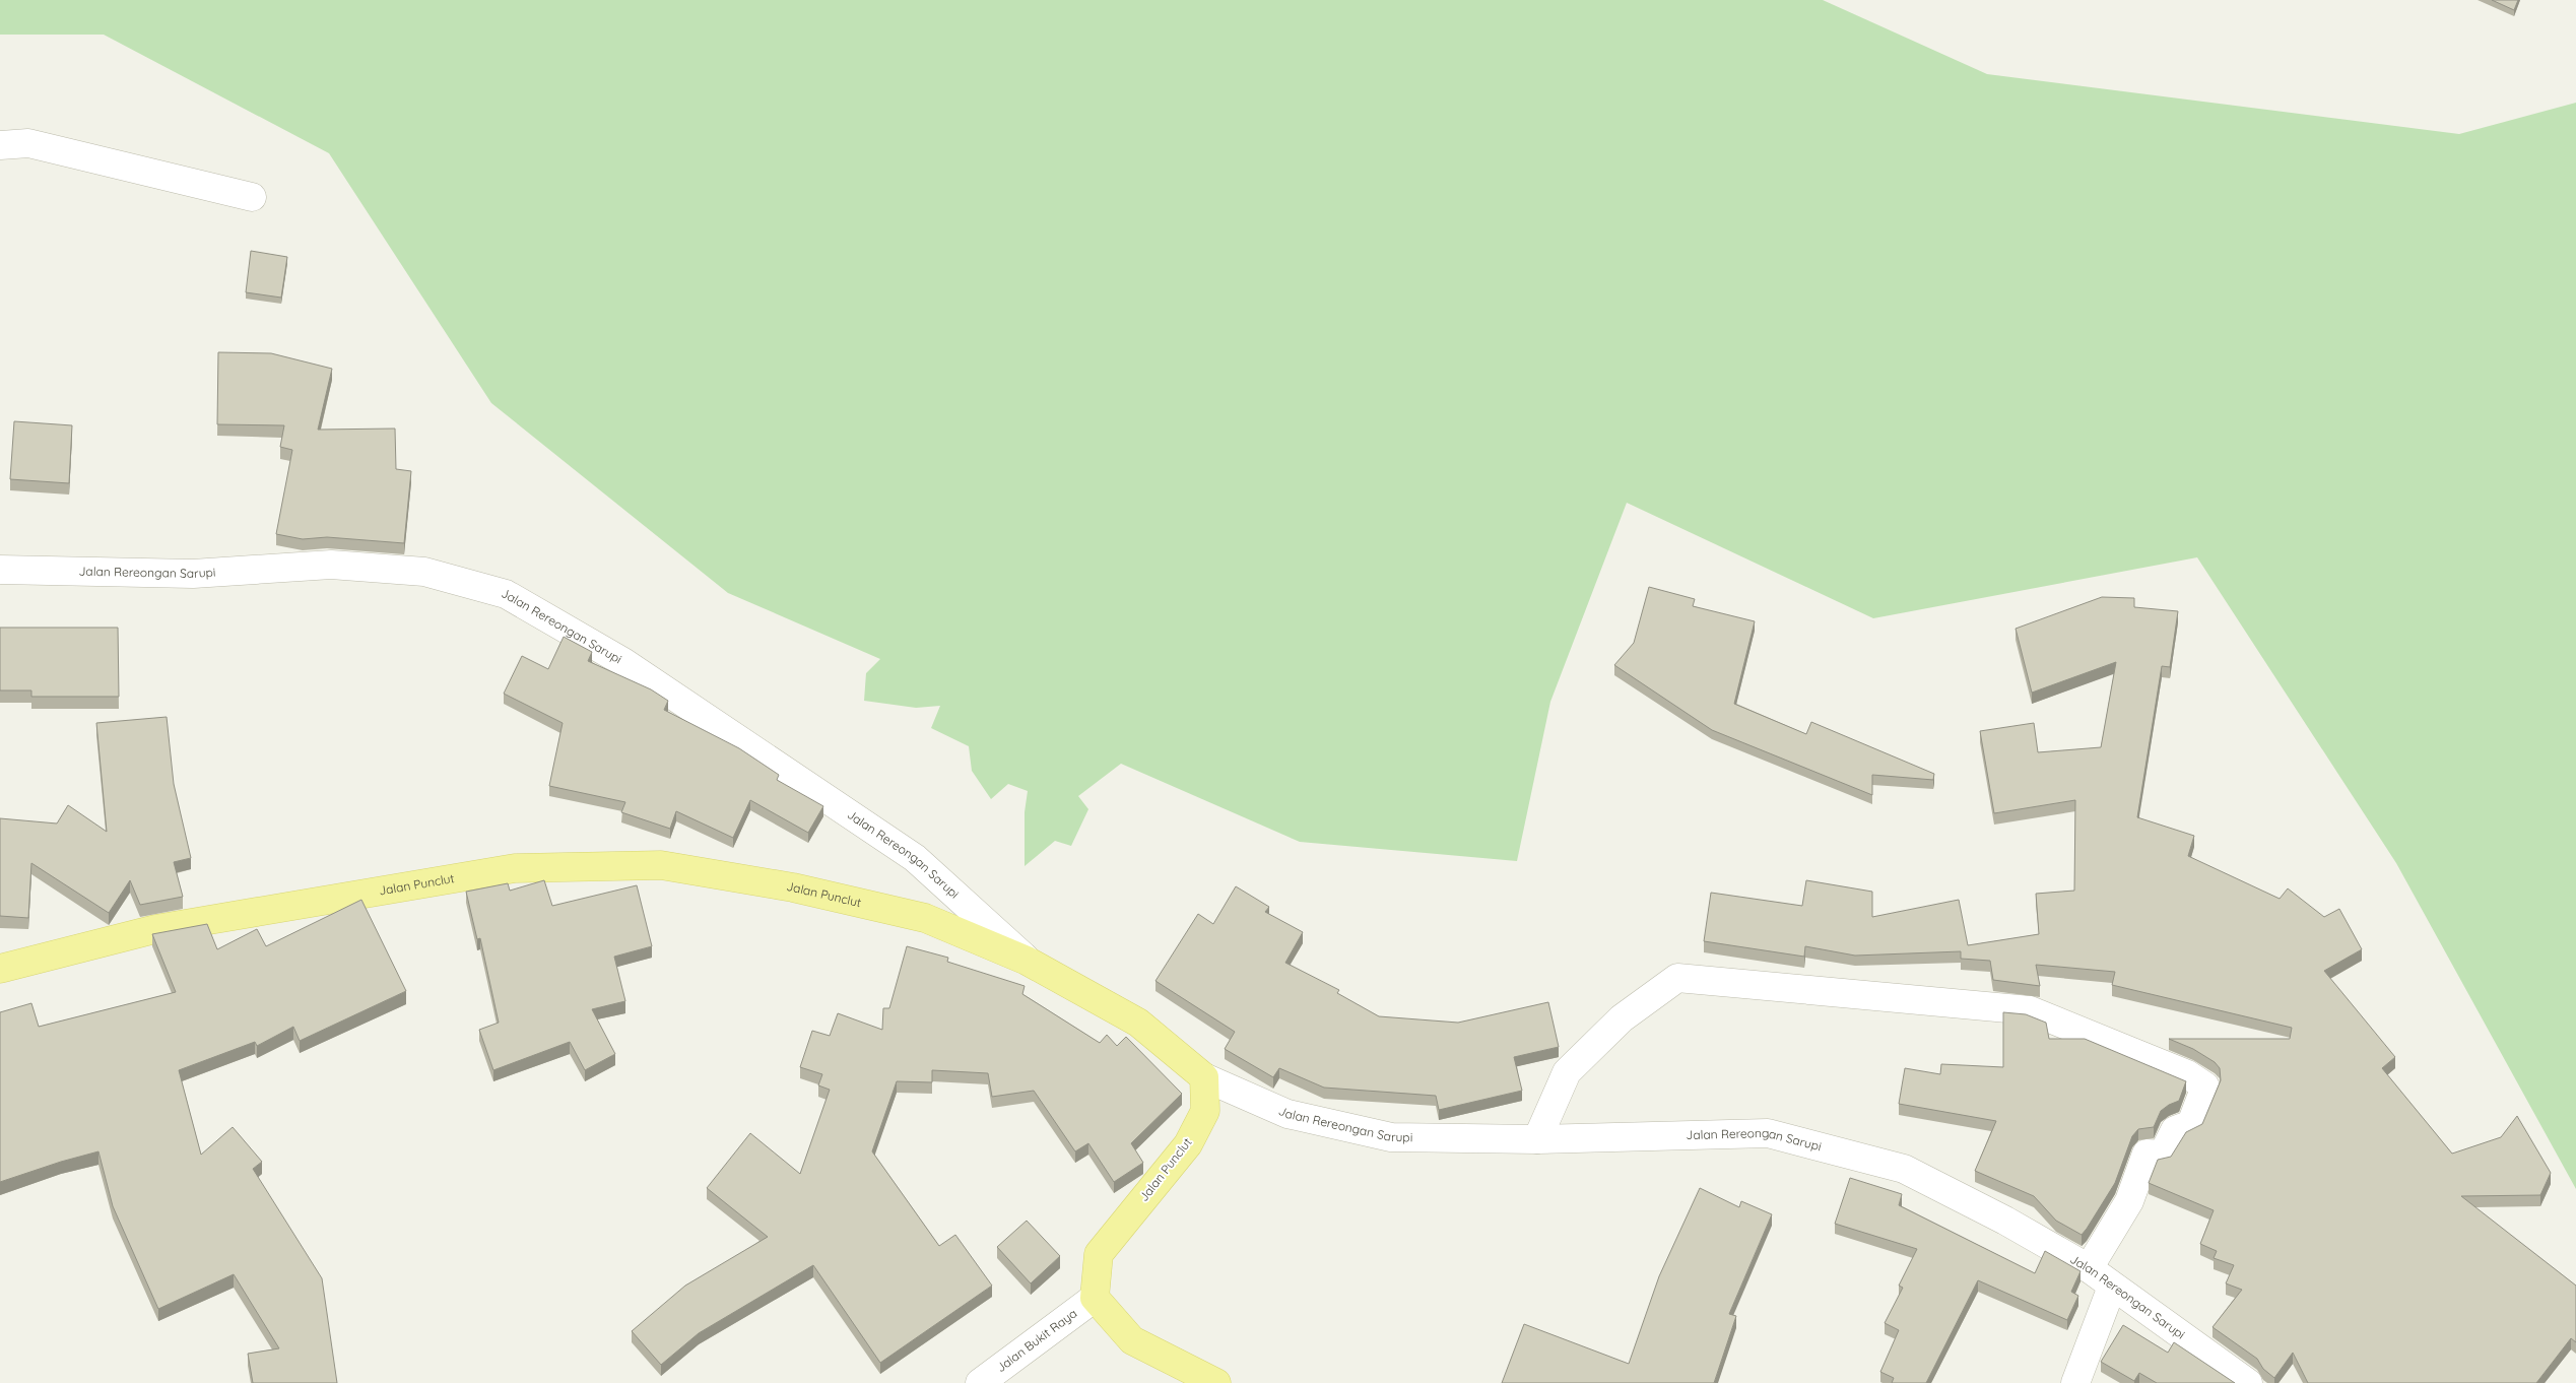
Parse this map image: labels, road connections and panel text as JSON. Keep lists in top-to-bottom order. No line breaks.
{"streets":{"main road":["Jalan Punclut"],"street":["Jalan Rereongan Sarupi","Jalan Bukit Raya"]},"crossings":[["Jalan Rereongan Sarupi","Jalan Punclut"],["Jalan Punclut","Jalan Bukit Raya"]]}
